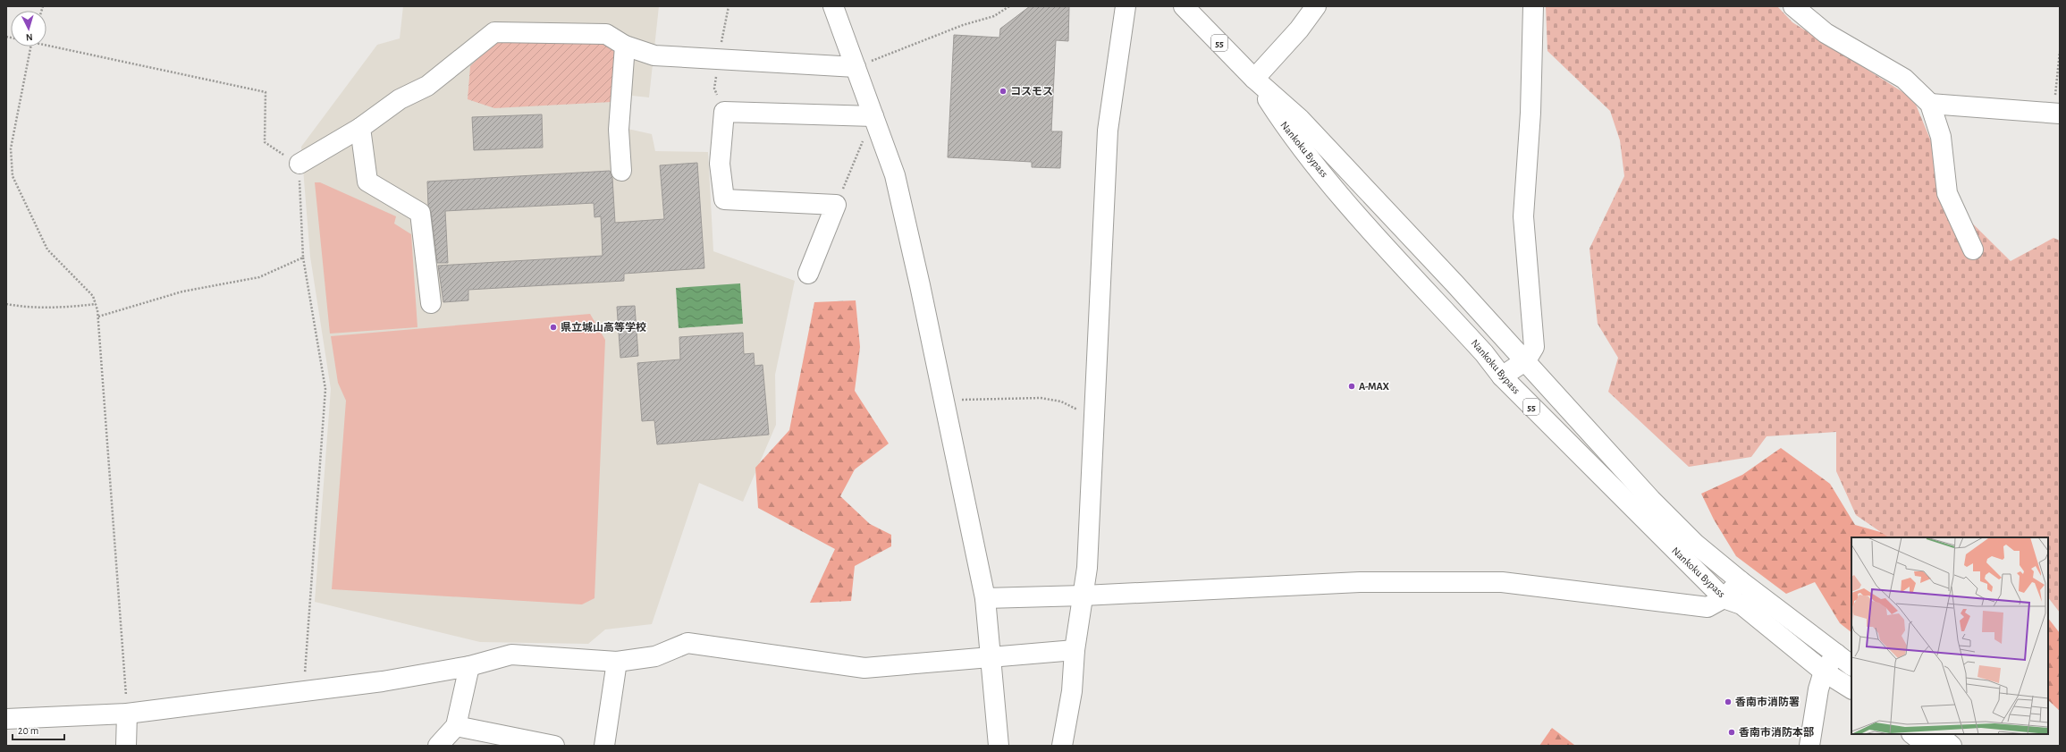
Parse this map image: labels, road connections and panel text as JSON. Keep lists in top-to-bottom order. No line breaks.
{"streets":{"main road":["55","Nankoku Bypass"]},"places":["コスモス","県立城山高等学校","A-MAX","香南市消防署","香南市消防本部"],"scale_bar":"20 m","north":"bottom"}
